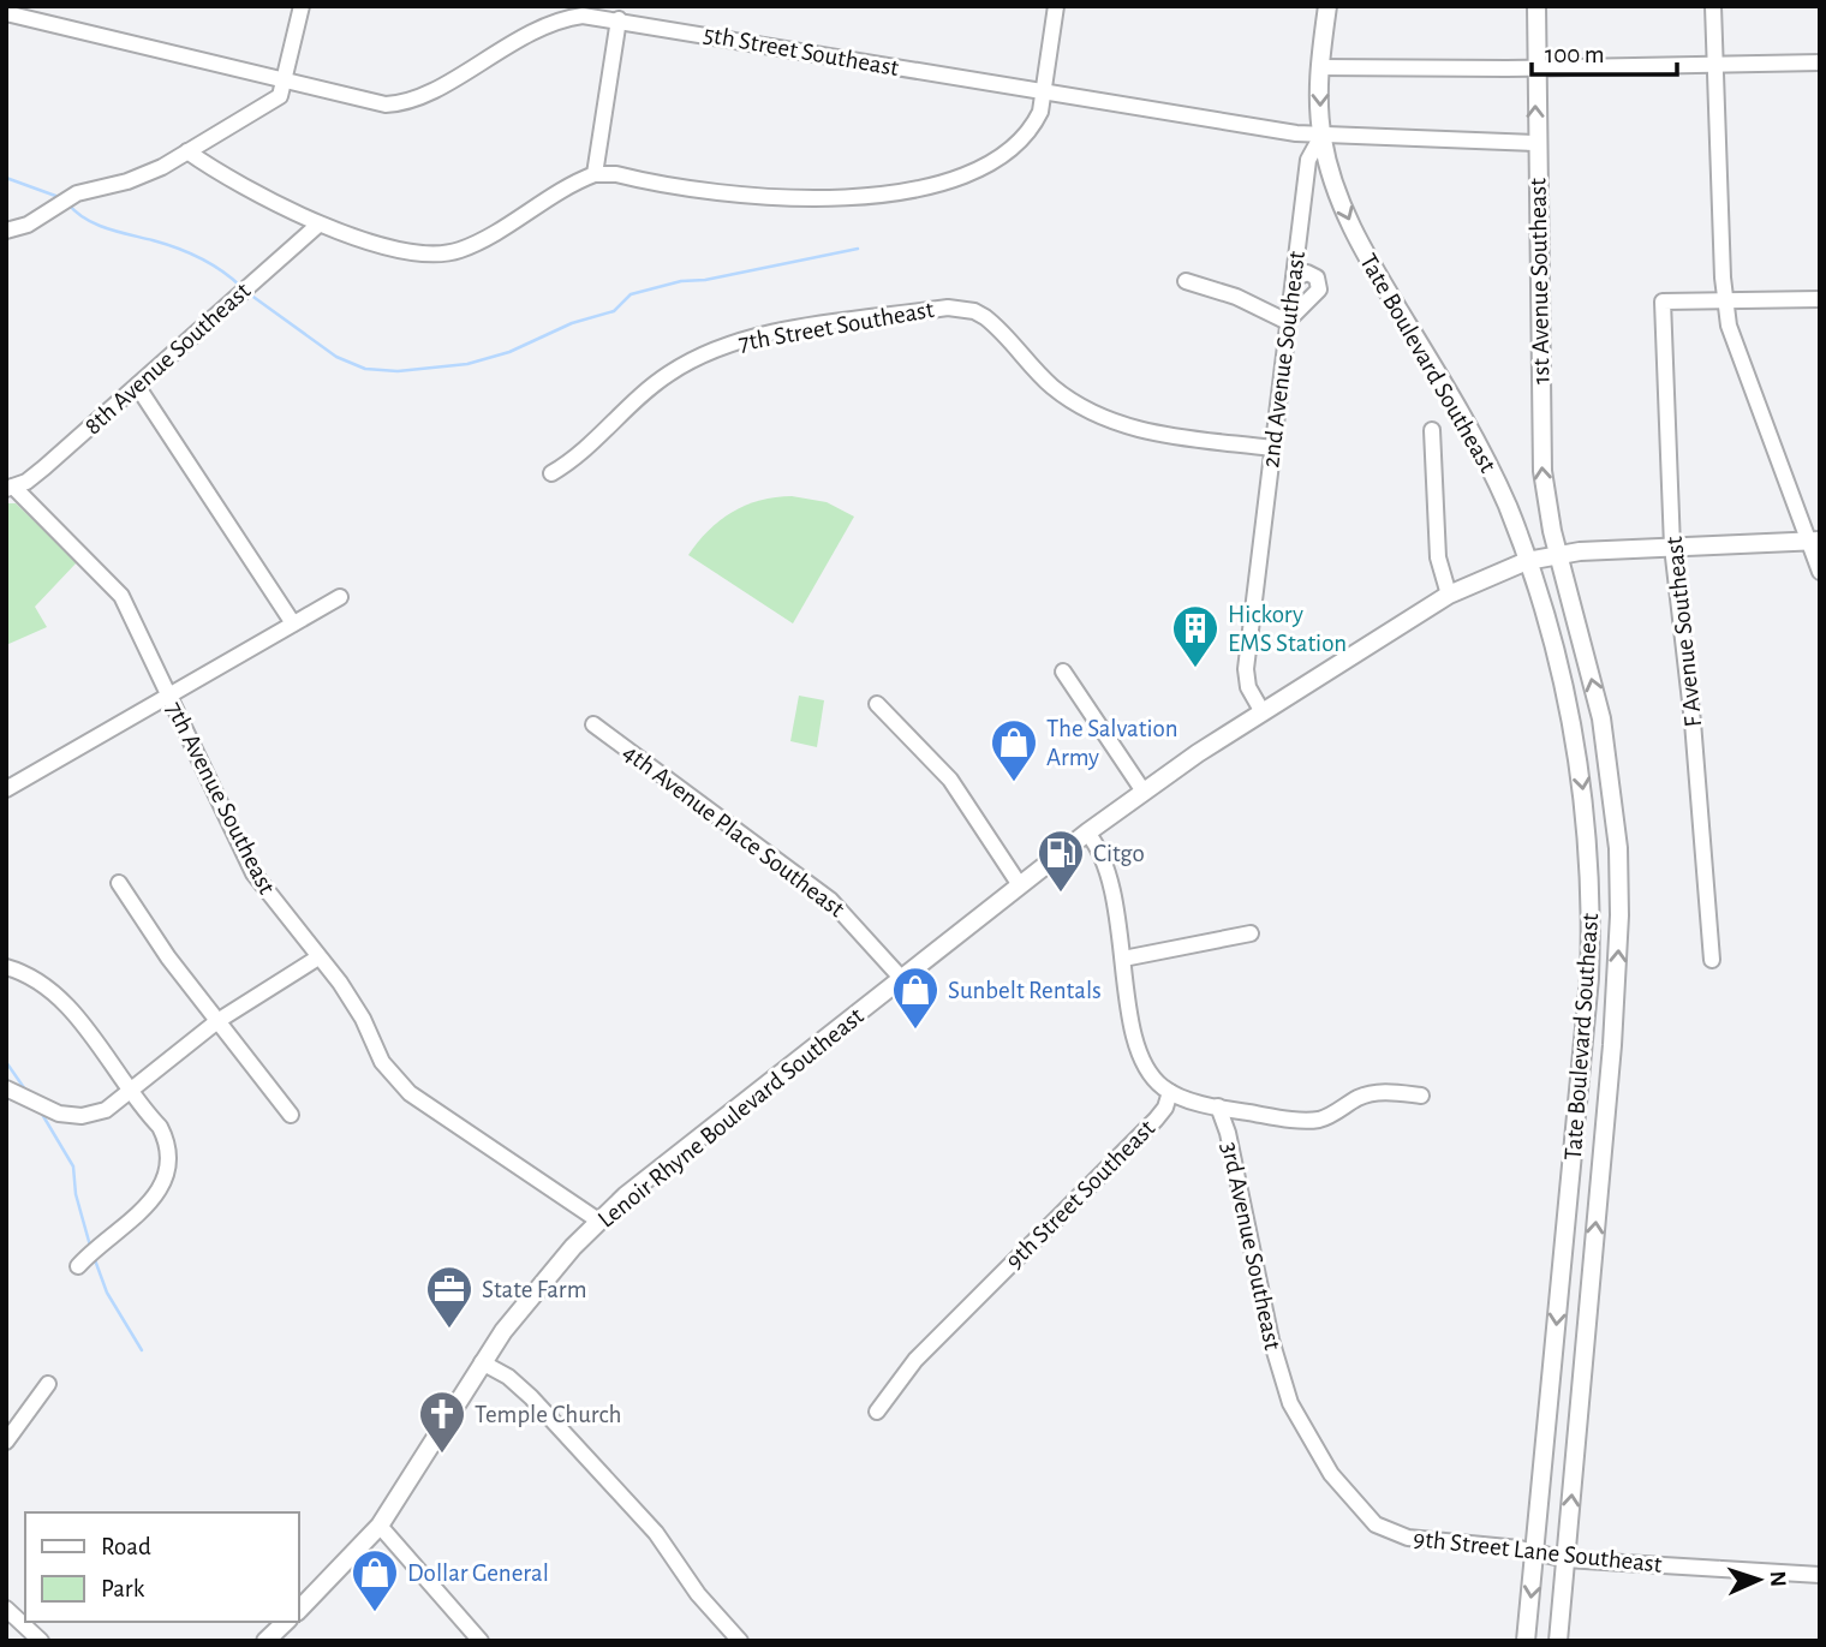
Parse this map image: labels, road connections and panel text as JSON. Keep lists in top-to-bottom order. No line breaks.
{"streets":{"main road":["1st Avenue Southeast","2nd Avenue Southeast","Tate Boulevard Southeast","Lenoir Rhyne Boulevard Southeast"],"street":["5th Street Southeast","7th Street Southeast","8th Avenue Southeast","F Avenue Southeast","7th Avenue Southeast","4th Avenue Place Southeast","9th Street Southeast","3rd Avenue Southeast","9th Street Lane Southeast"]},"crossings":[["5th Street Southeast","1st Avenue Southeast"],["5th Street Southeast","2nd Avenue Southeast"],["5th Street Southeast","Tate Boulevard Southeast"],["1st Avenue Southeast","Tate Boulevard Southeast"],["1st Avenue Southeast","Lenoir Rhyne Boulevard Southeast"],["7th Street Southeast","2nd Avenue Southeast"],["8th Avenue Southeast","7th Avenue Southeast"],["2nd Avenue Southeast","Tate Boulevard Southeast"],["2nd Avenue Southeast","Lenoir Rhyne Boulevard Southeast"],["Tate Boulevard Southeast","Lenoir Rhyne Boulevard Southeast"],["Tate Boulevard Southeast","9th Street Lane Southeast"],["F Avenue Southeast","Lenoir Rhyne Boulevard Southeast"],["7th Avenue Southeast","Lenoir Rhyne Boulevard Southeast"],["4th Avenue Place Southeast","Lenoir Rhyne Boulevard Southeast"],["9th Street Southeast","3rd Avenue Southeast"],["3rd Avenue Southeast","9th Street Lane Southeast"]],"one_way":["1st Avenue Southeast"],"places":{"building":["Hickory EMS Station"],"shop":["The Salvation Army","Sunbelt Rentals","Dollar General"],"fuel station":["Citgo"],"office":["State Farm"],"church":["Temple Church"]},"legend":["Road","Park"],"scale_bar":"100 m","north":"right"}
